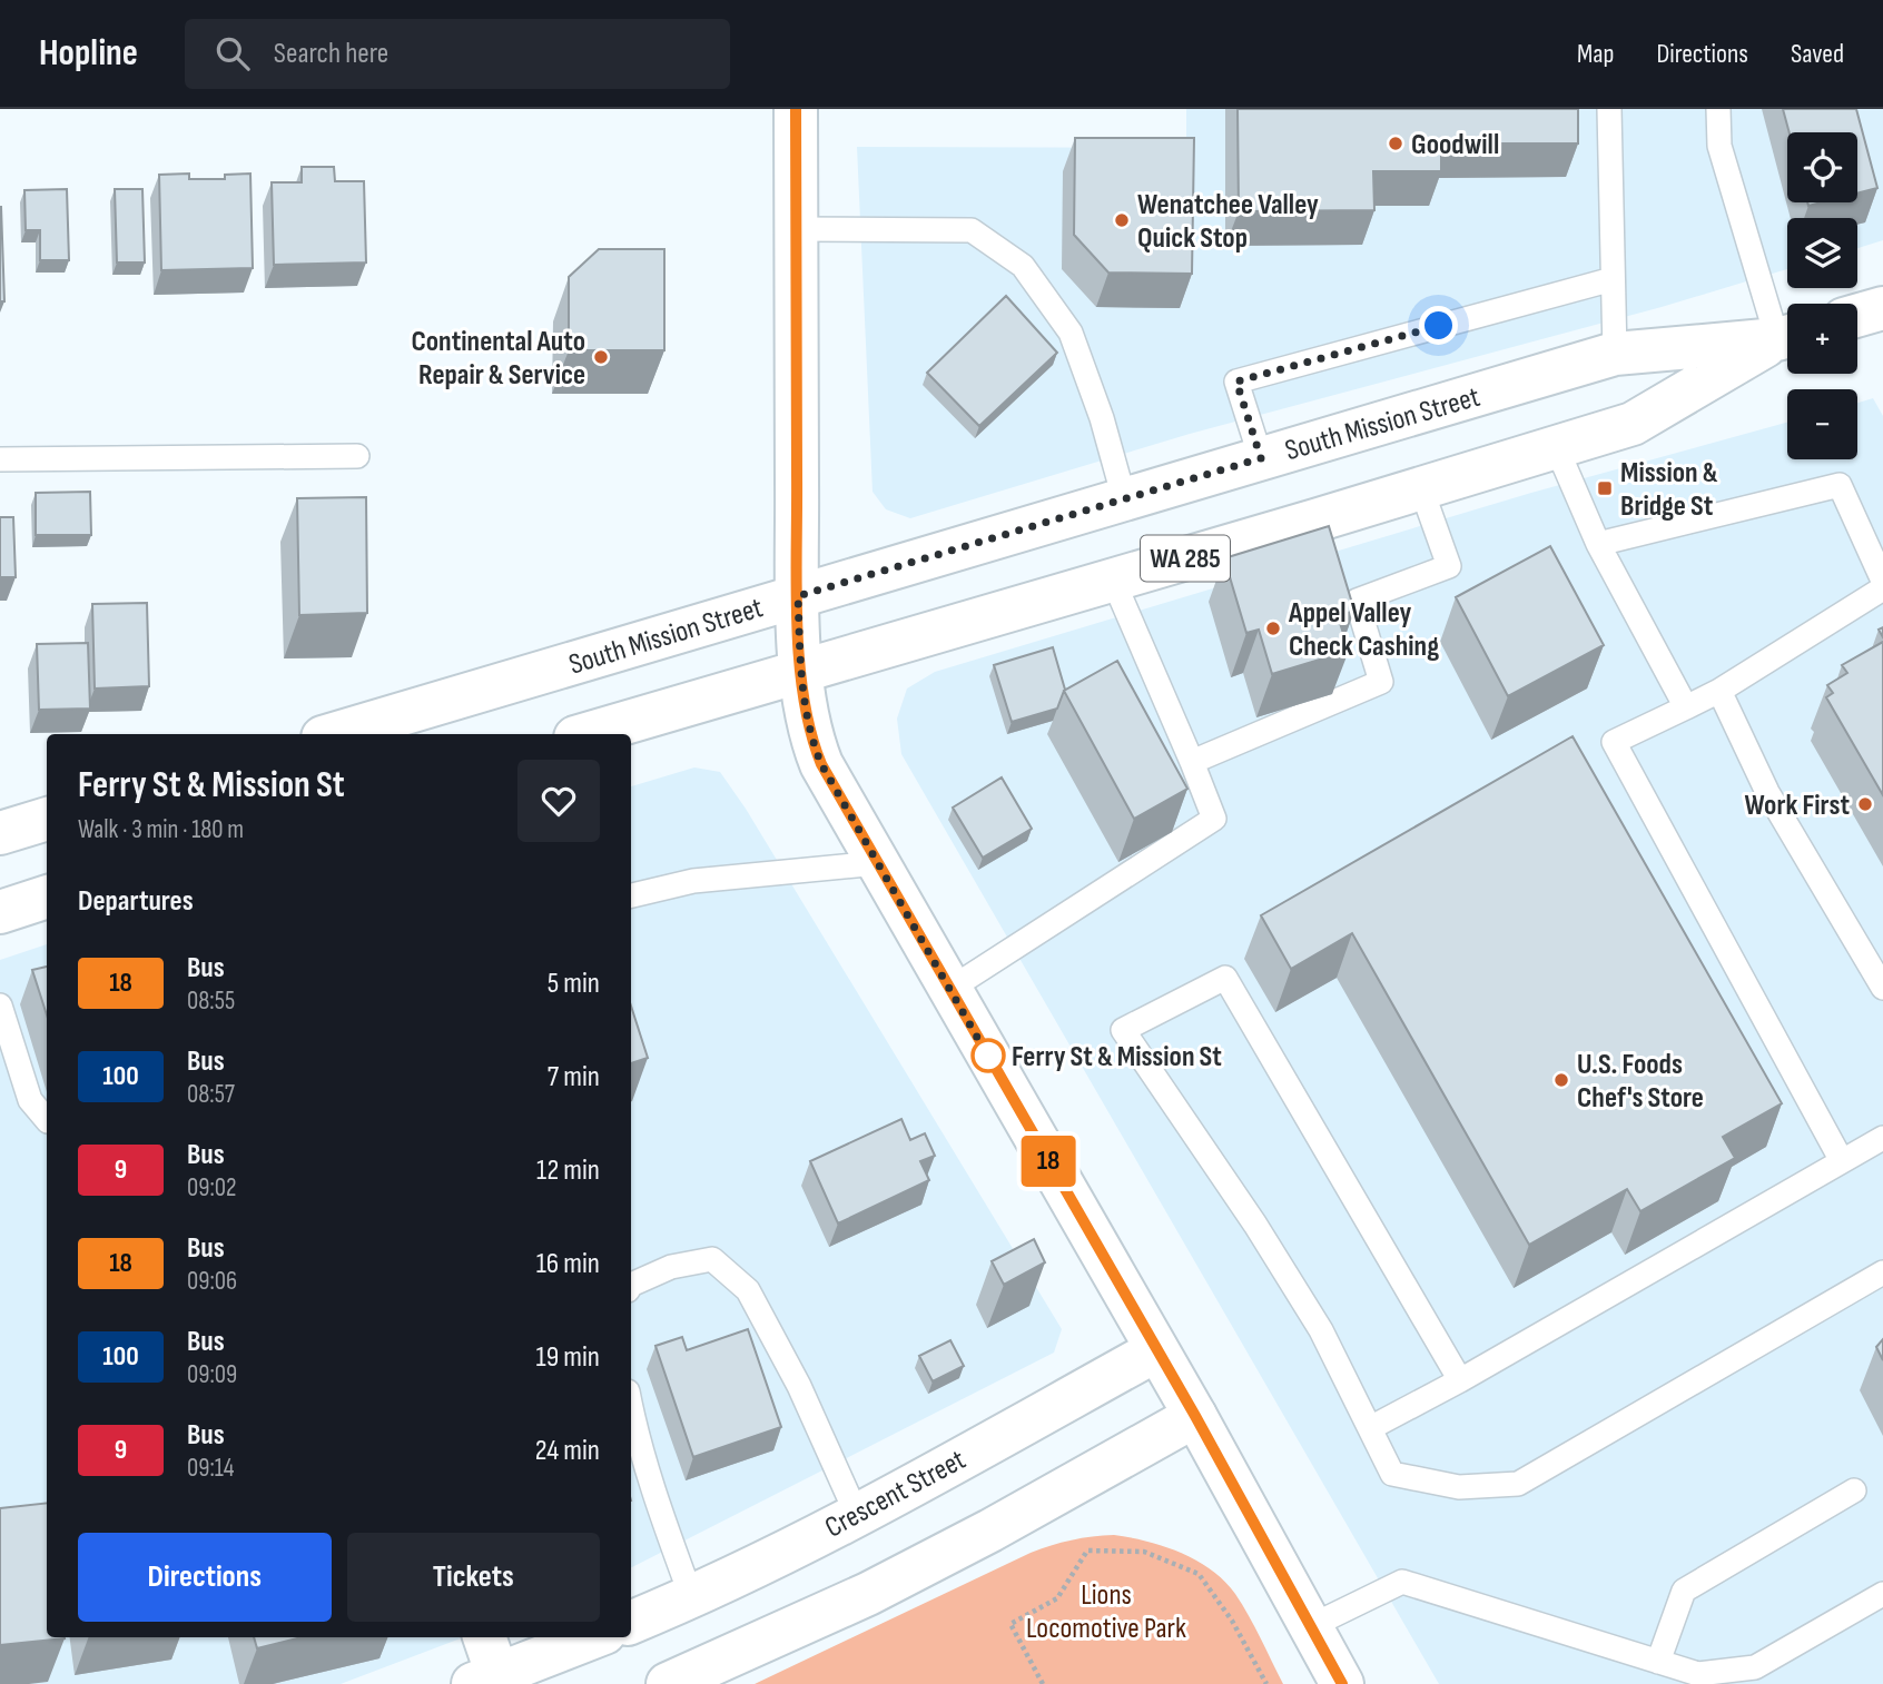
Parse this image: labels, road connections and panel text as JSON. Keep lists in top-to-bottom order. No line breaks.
{"streets":{"main road":["South Mission Street","WA 285","Crescent Street"]},"parks":["Lions Locomotive Park"],"places":{"other":["Goodwill","Wenatchee Valley Quick Stop","Continental Auto Repair & Service","Appel Valley Check Cashing","Work First","Ferry St & Mission St","U.S. Foods Chef's Store"],"transit":["Mission & Bridge St"]},"lines":["bus line 18"],"page":{"header":"Hopline","search":"Search here","nav":["Map","Directions","Saved"],"on_map":"18","map_buttons":["+","−"],"heading":[["Ferry St & Mission St","Walk · 3 min · 180 m"],"Departures"],"list":[{"mark":"18","name":"Bus","note":"08:55","value":"5 min"},{"mark":"100","name":"Bus","note":"08:57","value":"7 min"},{"mark":"9","name":"Bus","note":"09:02","value":"12 min"},{"mark":"18","name":"Bus","note":"09:06","value":"16 min"},{"mark":"100","name":"Bus","note":"09:09","value":"19 min"},{"mark":"9","name":"Bus","note":"09:14","value":"24 min"}],"buttons":["Directions","Tickets"]}}
